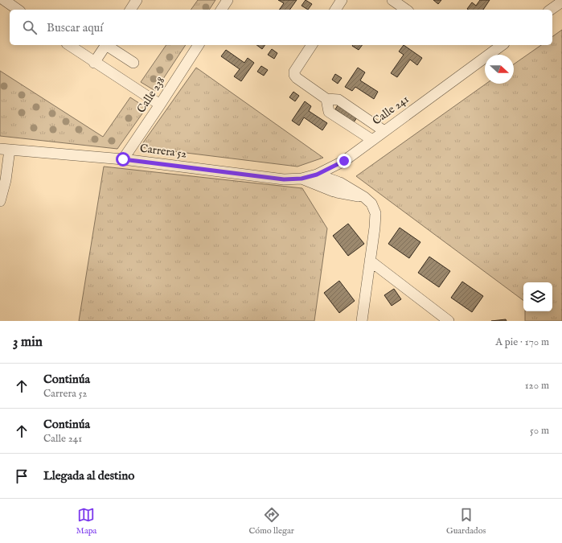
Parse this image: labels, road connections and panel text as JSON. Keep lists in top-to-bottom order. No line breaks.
{"streets":{"street":["Calle 238","Calle 241","Carrera 52"]},"crossings":[["Calle 238","Carrera 52"],["Calle 241","Carrera 52"]],"north":"right","page":{"search":"Buscar aquí","heading":["3 min","A pie · 170 m"],"list":[["Continúa","Carrera 52","120 m"],["Continúa","Calle 241","50 m"],"Llegada al destino"],"nav":["Mapa","Cómo llegar","Guardados"]}}
